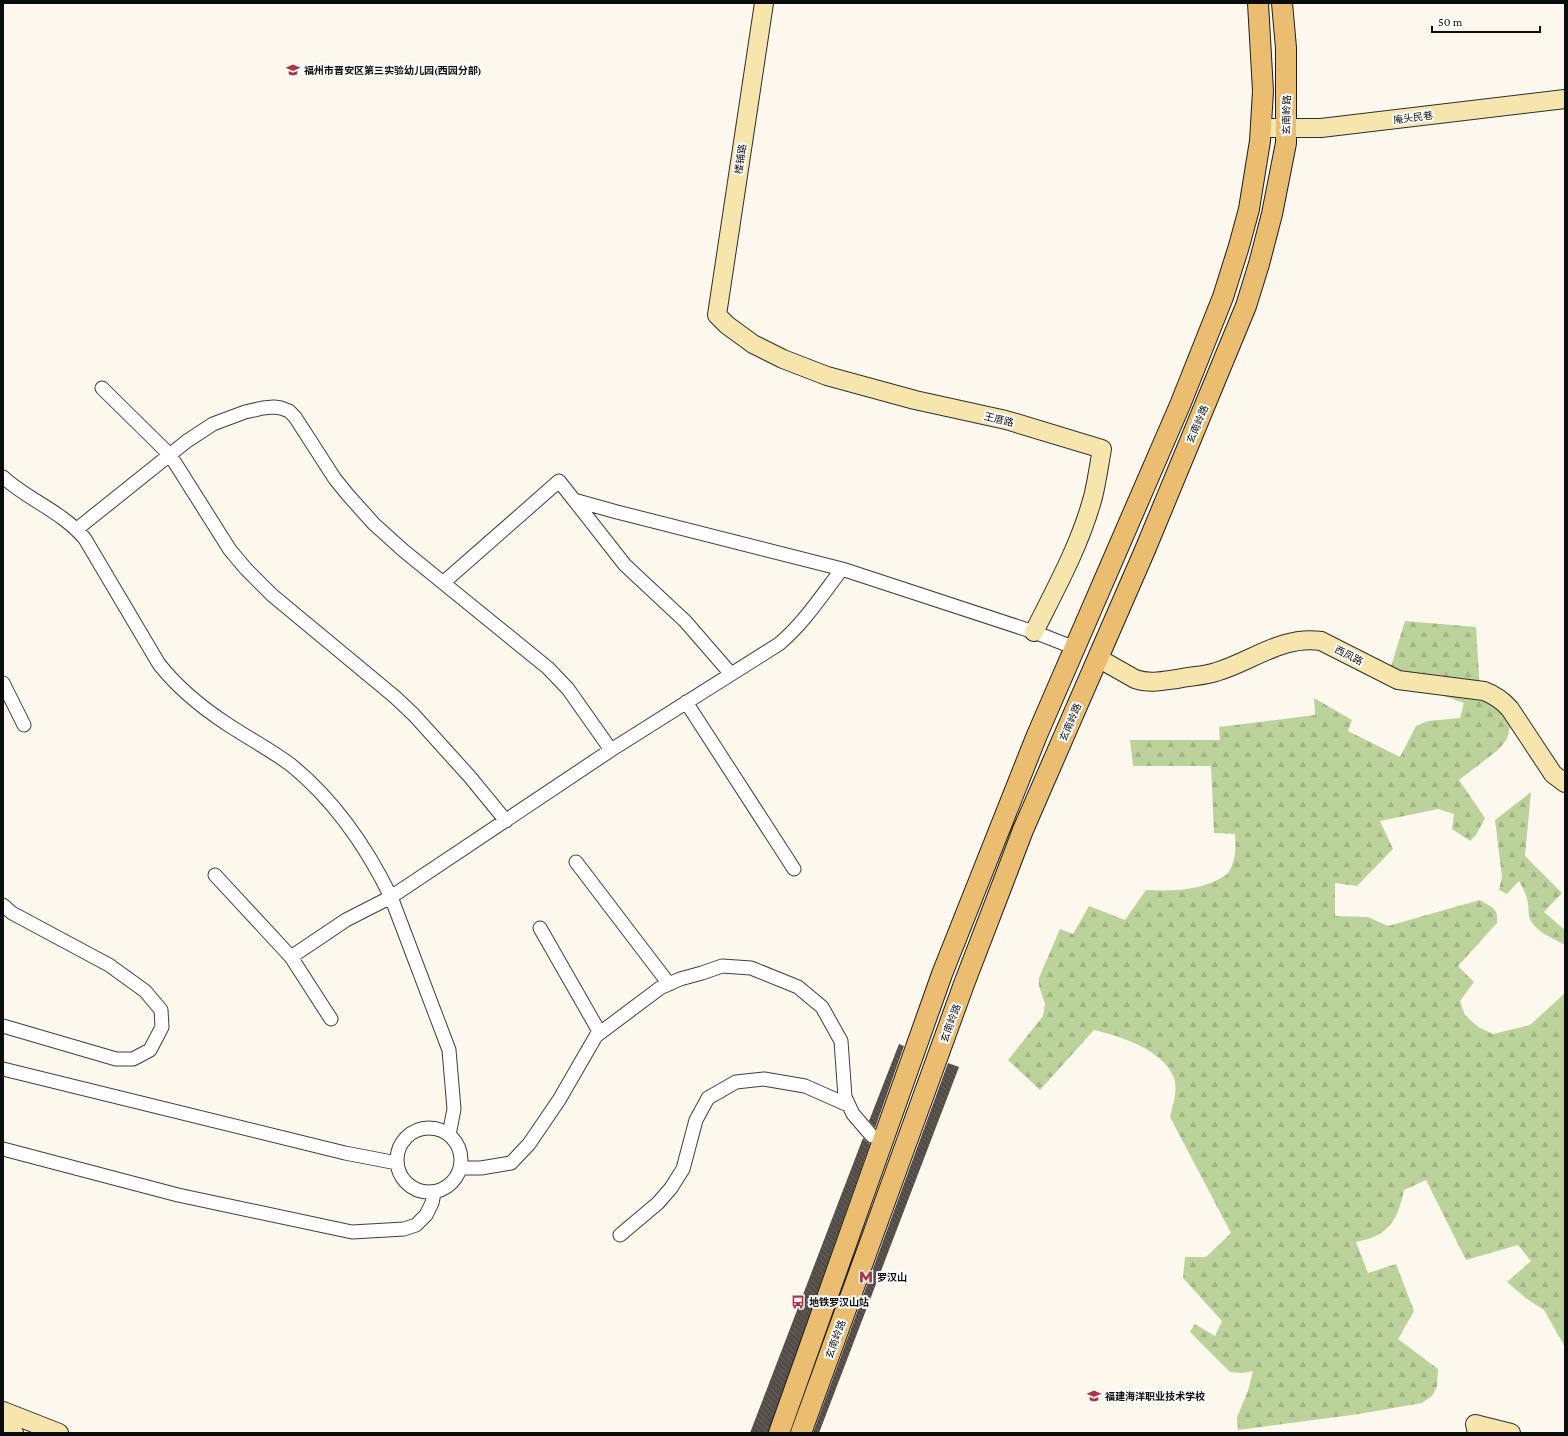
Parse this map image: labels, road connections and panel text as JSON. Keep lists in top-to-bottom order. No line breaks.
{"streets":{"main road":["玄南岭路"],"street":["庵头民巷","楼铺路","王厝路","西凤路"]},"crossings":[["玄南岭路","庵头民巷"],["玄南岭路","西凤路"],["楼铺路","王厝路"]],"places":{"school or university":["福州市晋安区第三实验幼儿园(西园分部)","福建海洋职业技术学校"],"metro station":["罗汉山"],"bus stop":["地铁罗汉山站"]},"scale_bar":"50 m"}
